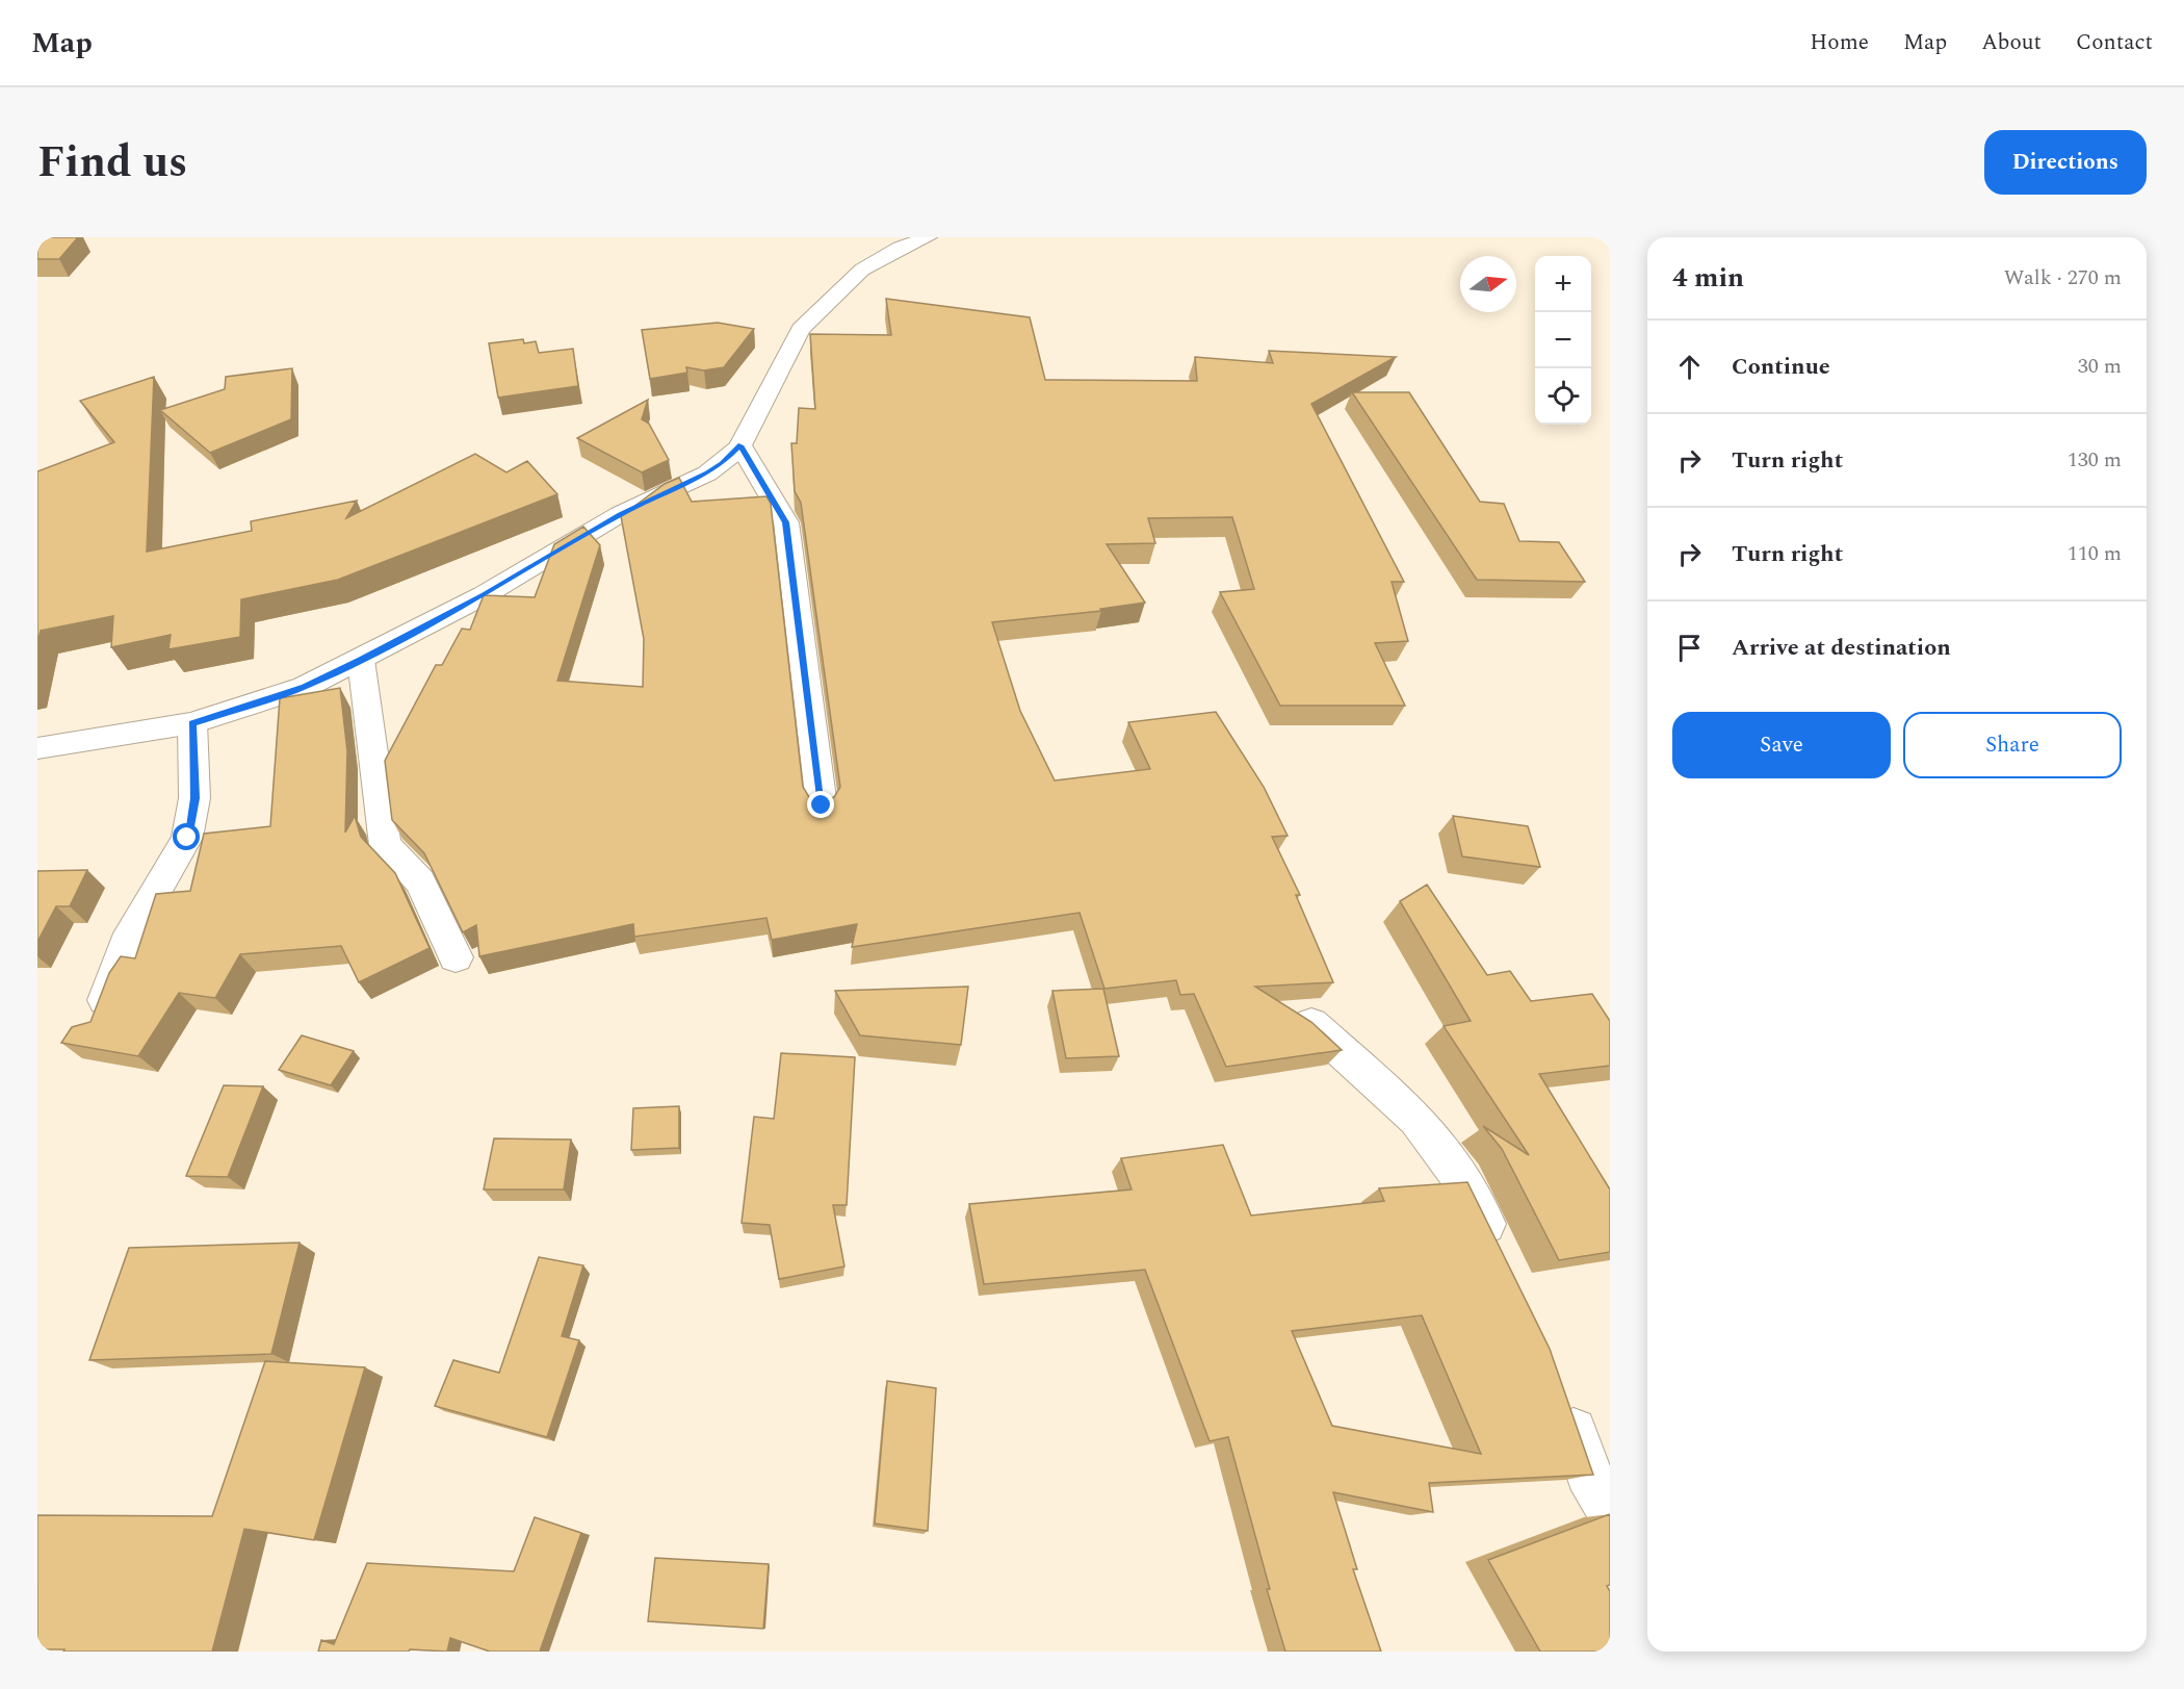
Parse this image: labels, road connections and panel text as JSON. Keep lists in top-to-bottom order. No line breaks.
{"north":"right","page":{"header":"Map","nav":["Home","Map","About","Contact"],"title":"Find us","buttons":["Directions",["Save","Share"]],"heading":["4 min","Walk · 270 m"],"map_buttons":["+","−"],"list":[["Continue","30 m"],["Turn right","130 m"],["Turn right","110 m"],"Arrive at destination"]}}
